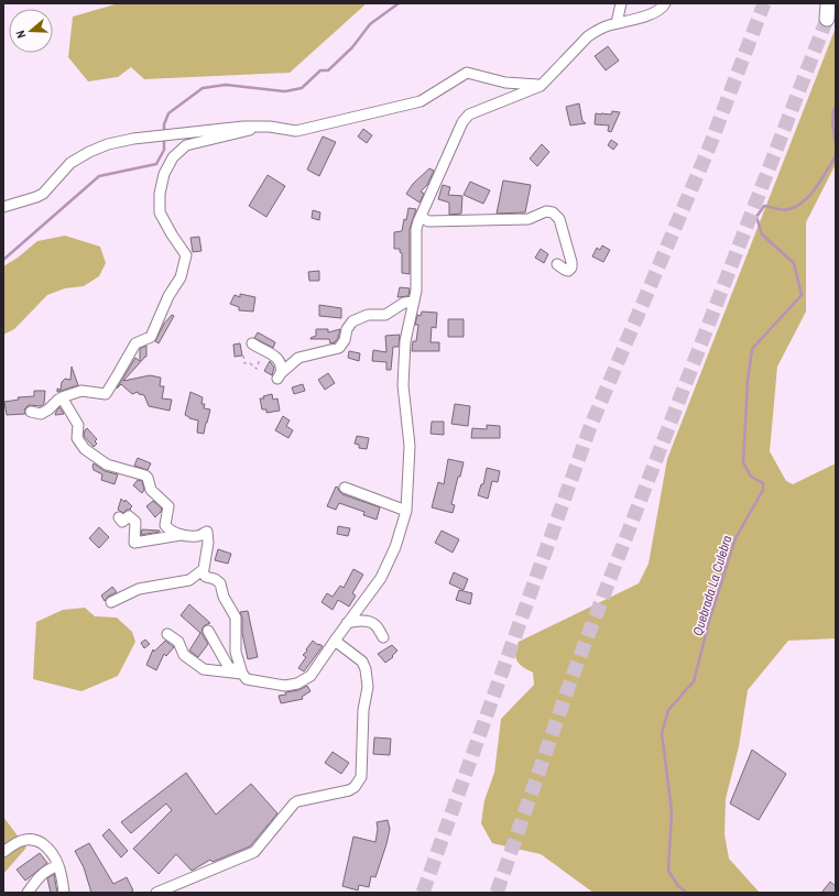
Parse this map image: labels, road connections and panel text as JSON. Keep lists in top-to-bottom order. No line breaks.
{"water":["Quebrada La Culebra"],"north":"left"}
